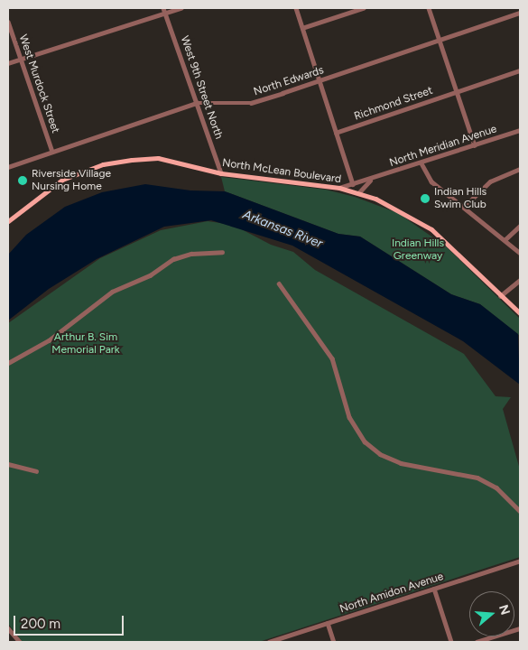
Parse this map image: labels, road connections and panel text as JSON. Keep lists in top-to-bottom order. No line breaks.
{"streets":{"main road":["North McLean Boulevard"],"street":["North Edwards","West Murdock Street","West 9th Street North","Richmond Street","North Meridian Avenue","North Amidon Avenue"]},"crossings":[["North Edwards","West Murdock Street"],["North Edwards","West 9th Street North"],["West 9th Street North","North McLean Boulevard"],["North Meridian Avenue","North McLean Boulevard"]],"water":["Arkansas River"],"parks":["Indian Hills Greenway","Arthur B. Sim Memorial Park"],"places":["Riverside Village Nursing Home","Indian Hills Swim Club"],"scale_bar":"200 m","north":"right"}
